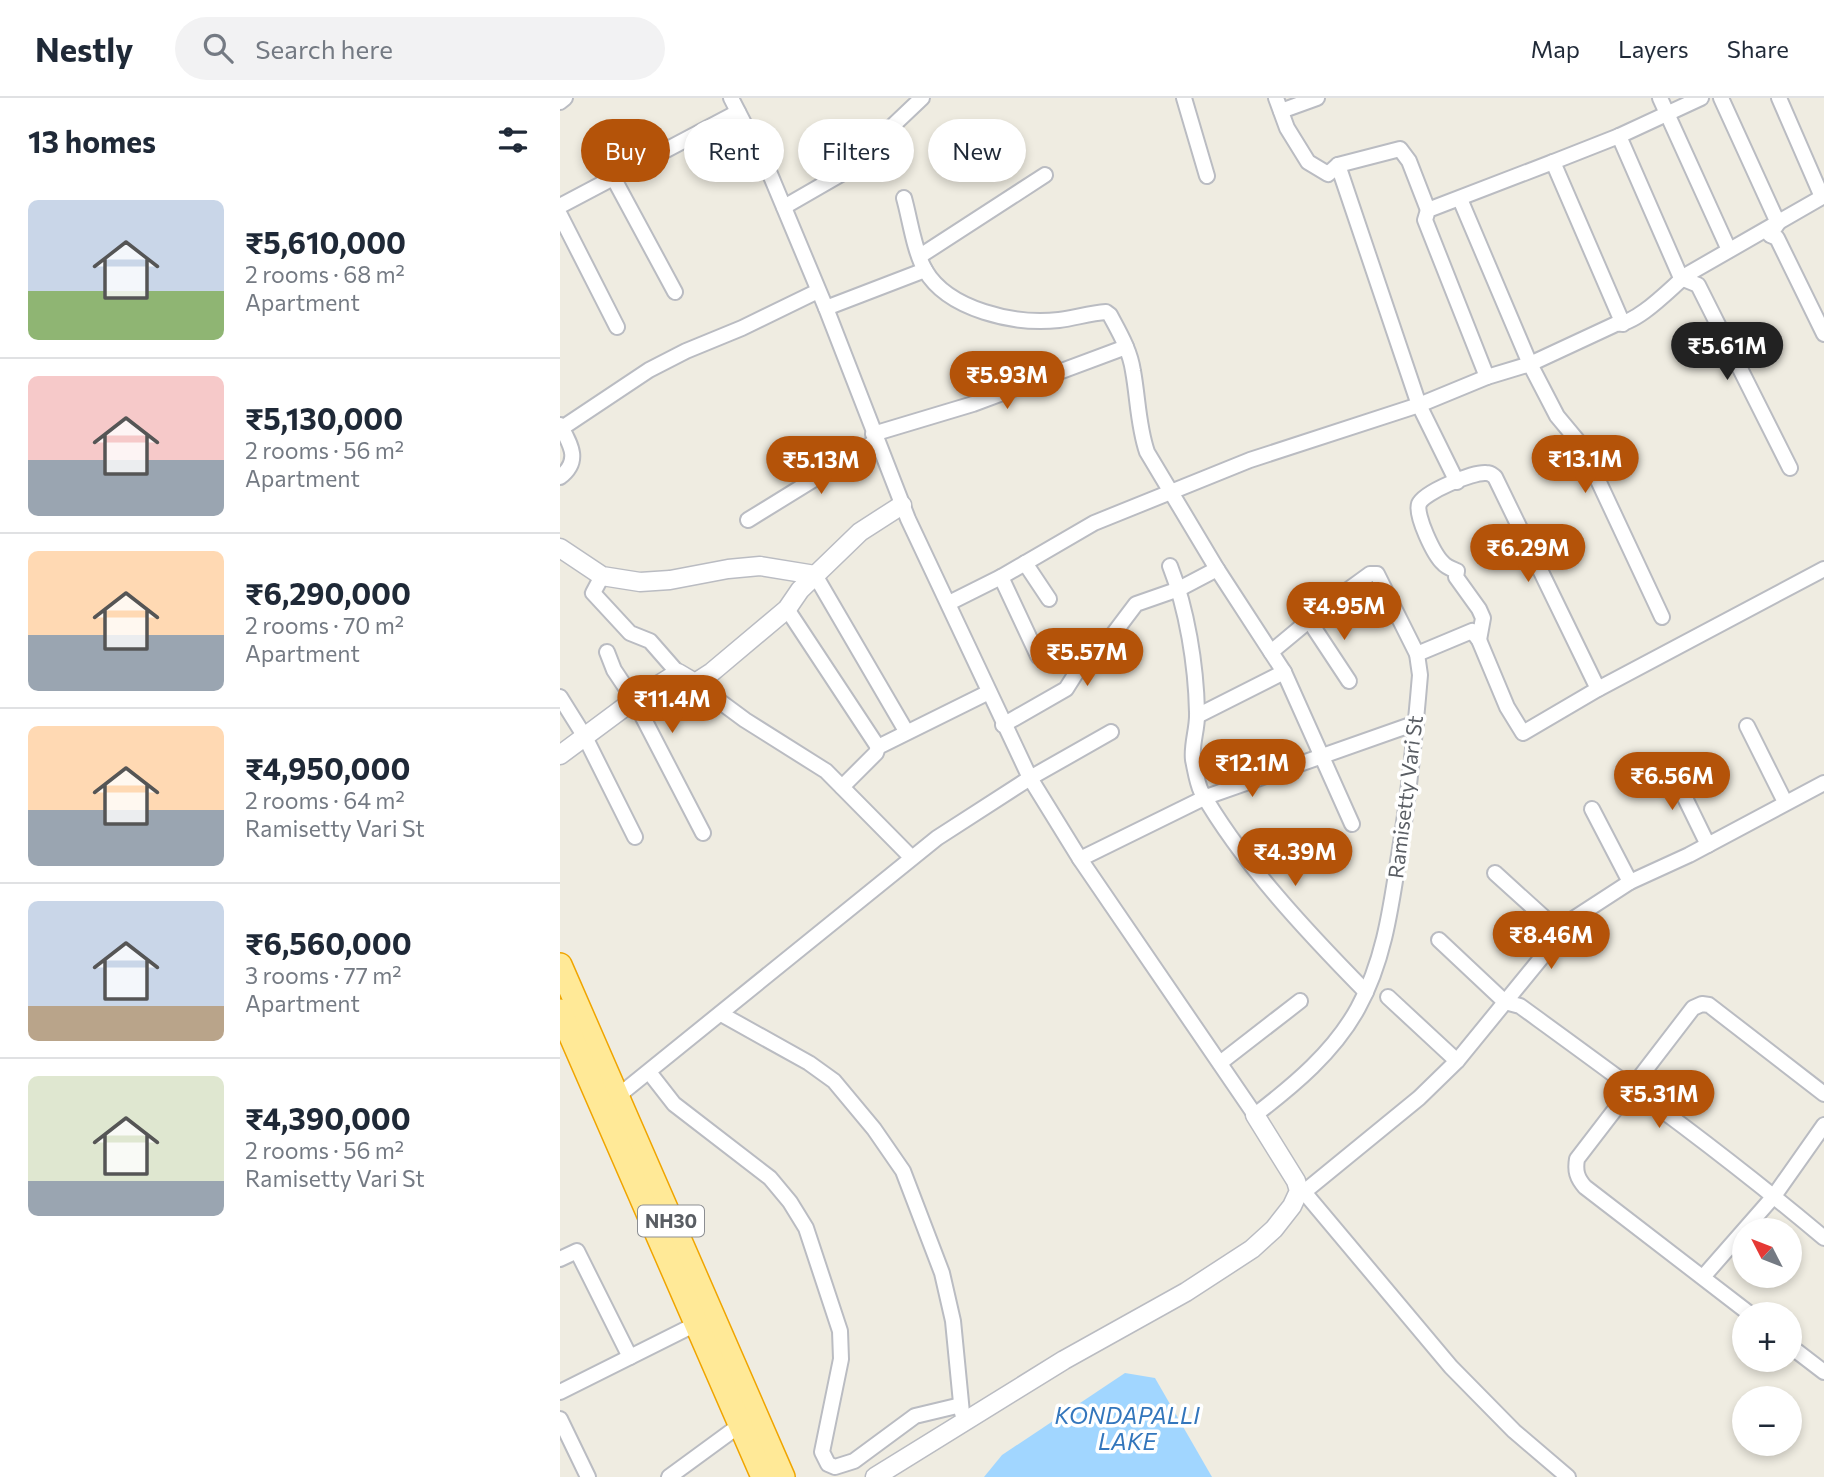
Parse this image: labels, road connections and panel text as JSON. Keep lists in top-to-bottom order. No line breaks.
{"streets":{"highway":["NH30"],"street":["Ramisetty Vari St"]},"water":["KONDAPALLI LAKE"],"north":"top left","page":{"header":"Nestly","search":"Search here","nav":["Map","Layers","Share"],"heading":"13 homes","chip":["Buy","Rent","Filters","New"],"list":[{"name":"₹5,610,000","note":"2 rooms · 68 m² · Apartment"},{"name":"₹5,130,000","note":"2 rooms · 56 m² · Apartment"},{"name":"₹6,290,000","note":"2 rooms · 70 m² · Apartment"},{"name":"₹4,950,000","note":"2 rooms · 64 m² · Ramisetty Vari St"},{"name":"₹6,560,000","note":"3 rooms · 77 m² · Apartment"},{"name":"₹4,390,000","note":"2 rooms · 56 m² · Ramisetty Vari St"}],"price":["₹5.61M","₹5.93M","₹13.1M","₹5.13M","₹6.29M","₹4.95M","₹5.57M","₹11.4M","₹12.1M","₹6.56M","₹4.39M","₹8.46M","₹5.31M"],"map_buttons":["+","−"]}}
